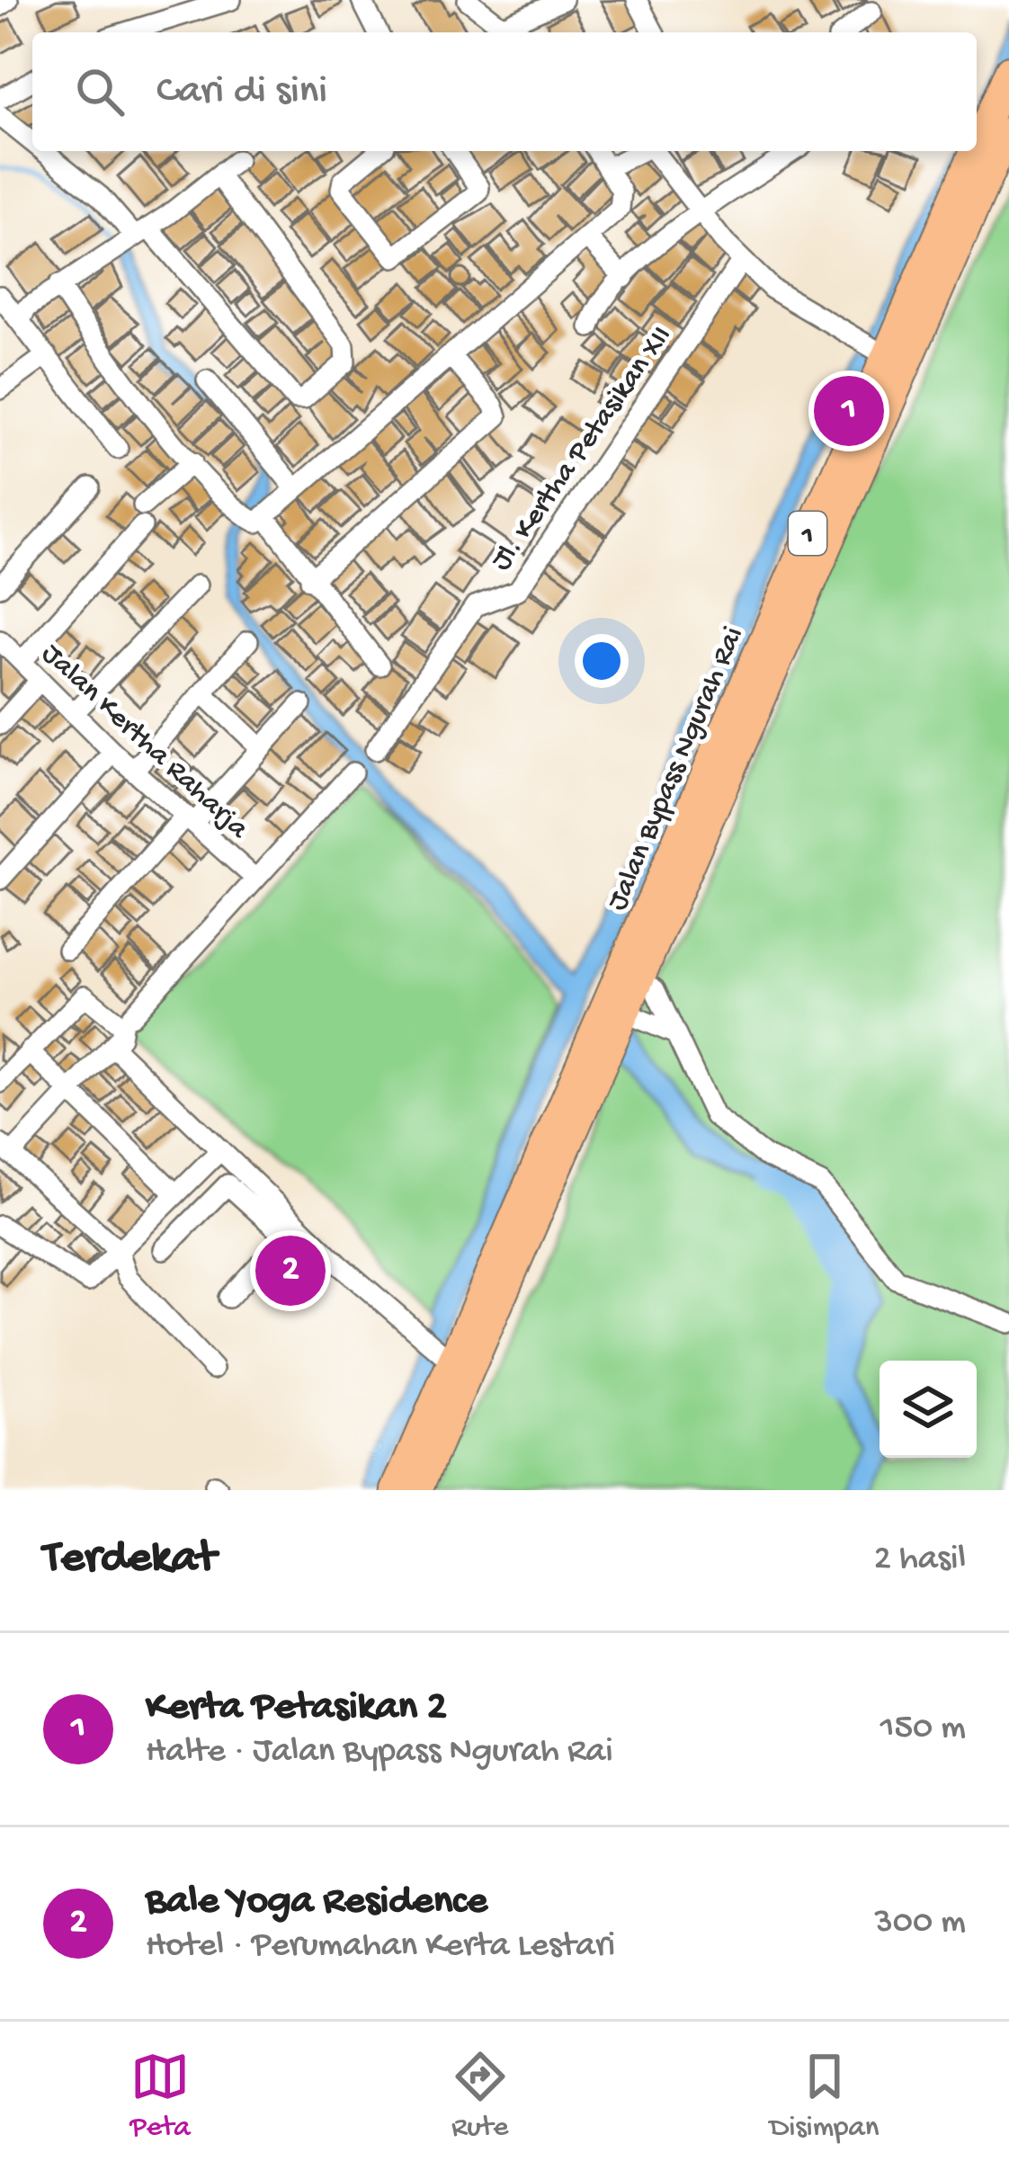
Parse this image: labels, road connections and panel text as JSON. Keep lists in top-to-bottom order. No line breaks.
{"streets":{"highway":["1","Jalan Bypass Ngurah Rai"],"street":["Jl. Kertha Petasikan XII","Jalan Kertha Raharja"]},"page":{"search":"Cari di sini","pins":["1","2"],"heading":["Terdekat","2 hasil"],"list":[{"mark":"1","name":"Kerta Petasikan 2","note":"Halte · Jalan Bypass Ngurah Rai","value":"150 m"},{"mark":"2","name":"Bale Yoga Residence","note":"Hotel · Perumahan Kerta Lestari","value":"300 m"}],"nav":["Peta","Rute","Disimpan"]}}
